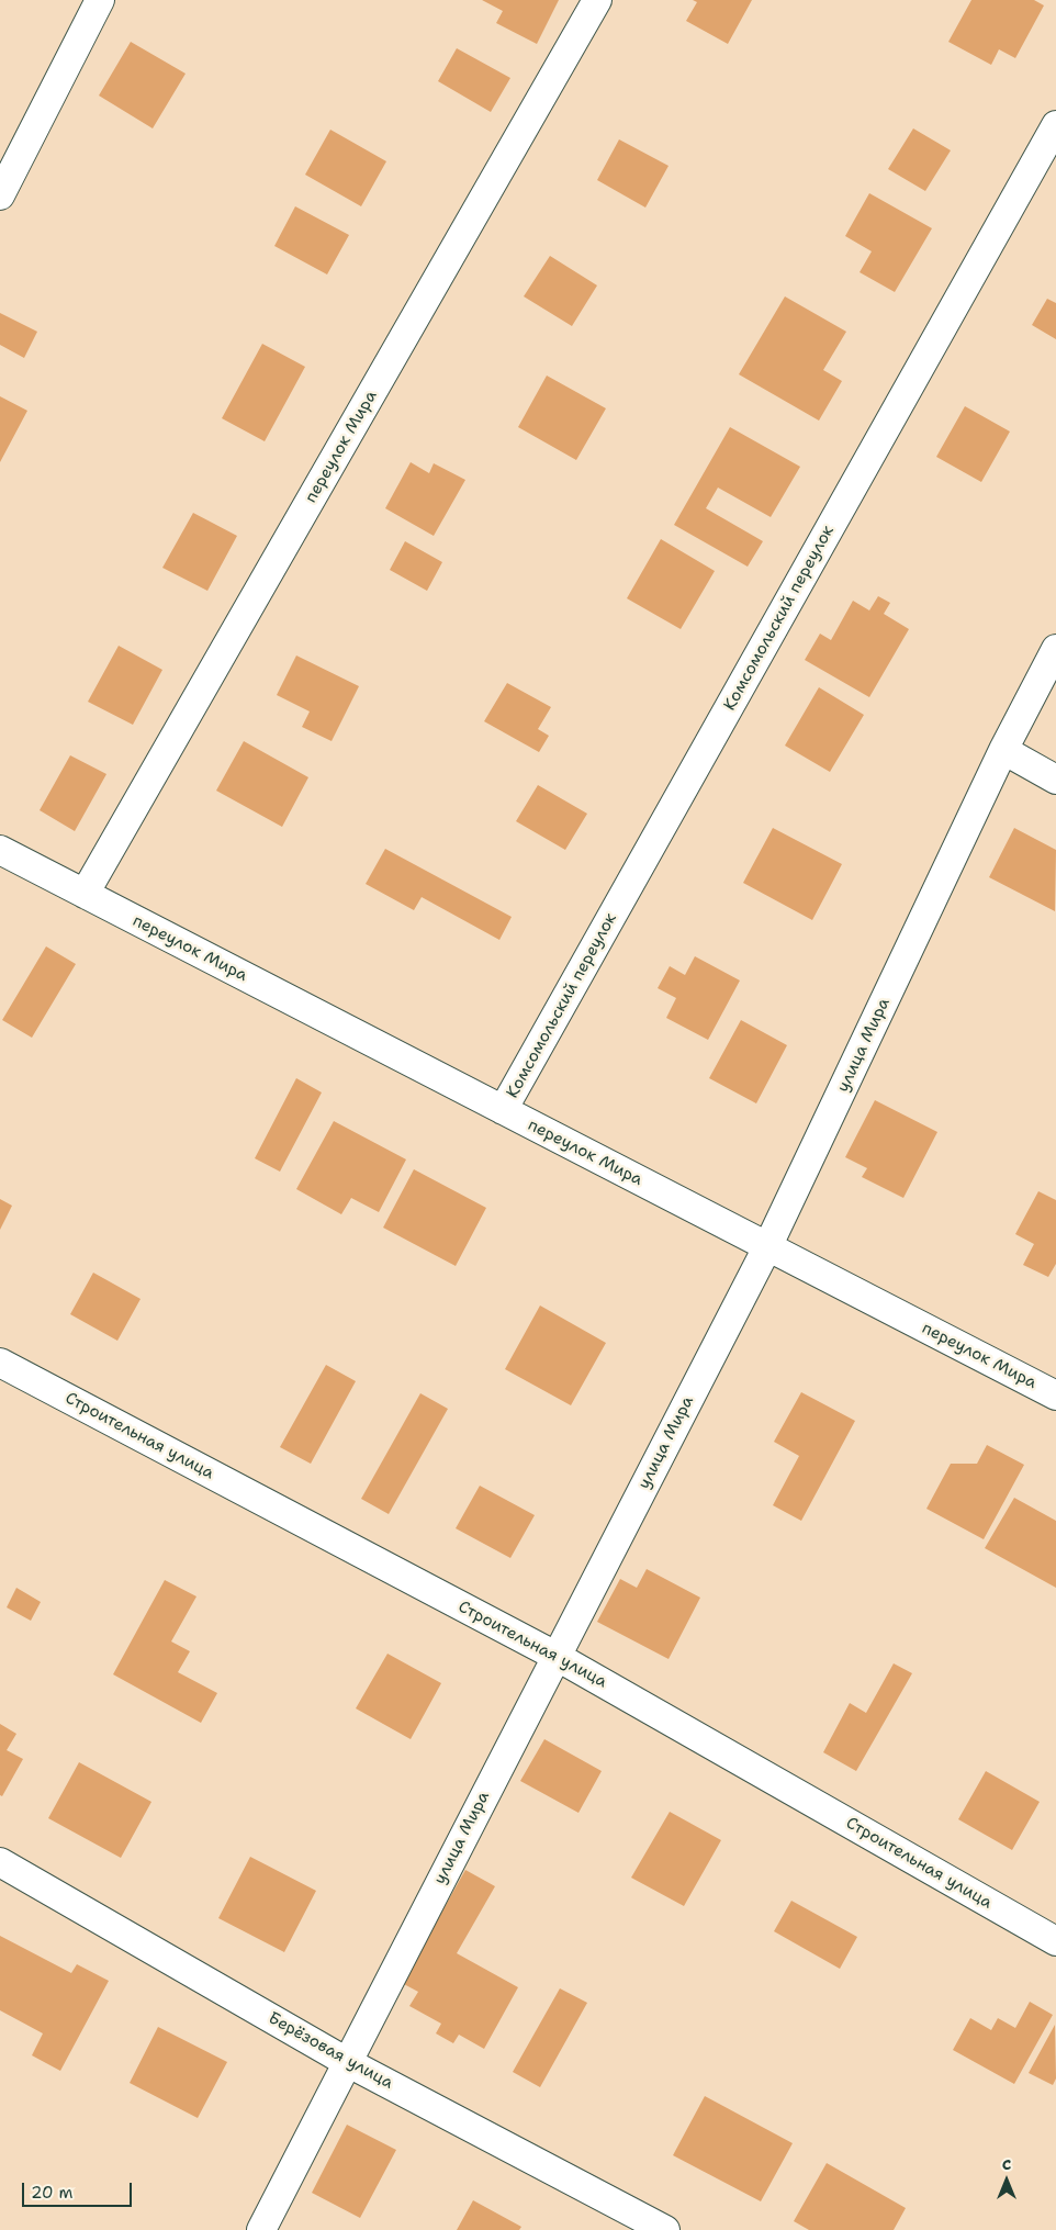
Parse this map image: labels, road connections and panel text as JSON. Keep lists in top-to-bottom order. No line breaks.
{"streets":{"street":["переулок Мира","Комсомольский переулок","улица Мира","Строительная улица","Берёзовая улица"]},"crossings":[["переулок Мира","Комсомольский переулок"],["переулок Мира","улица Мира"],["улица Мира","Строительная улица"],["улица Мира","Берёзовая улица"]],"scale_bar":"20 m","north":"top"}
